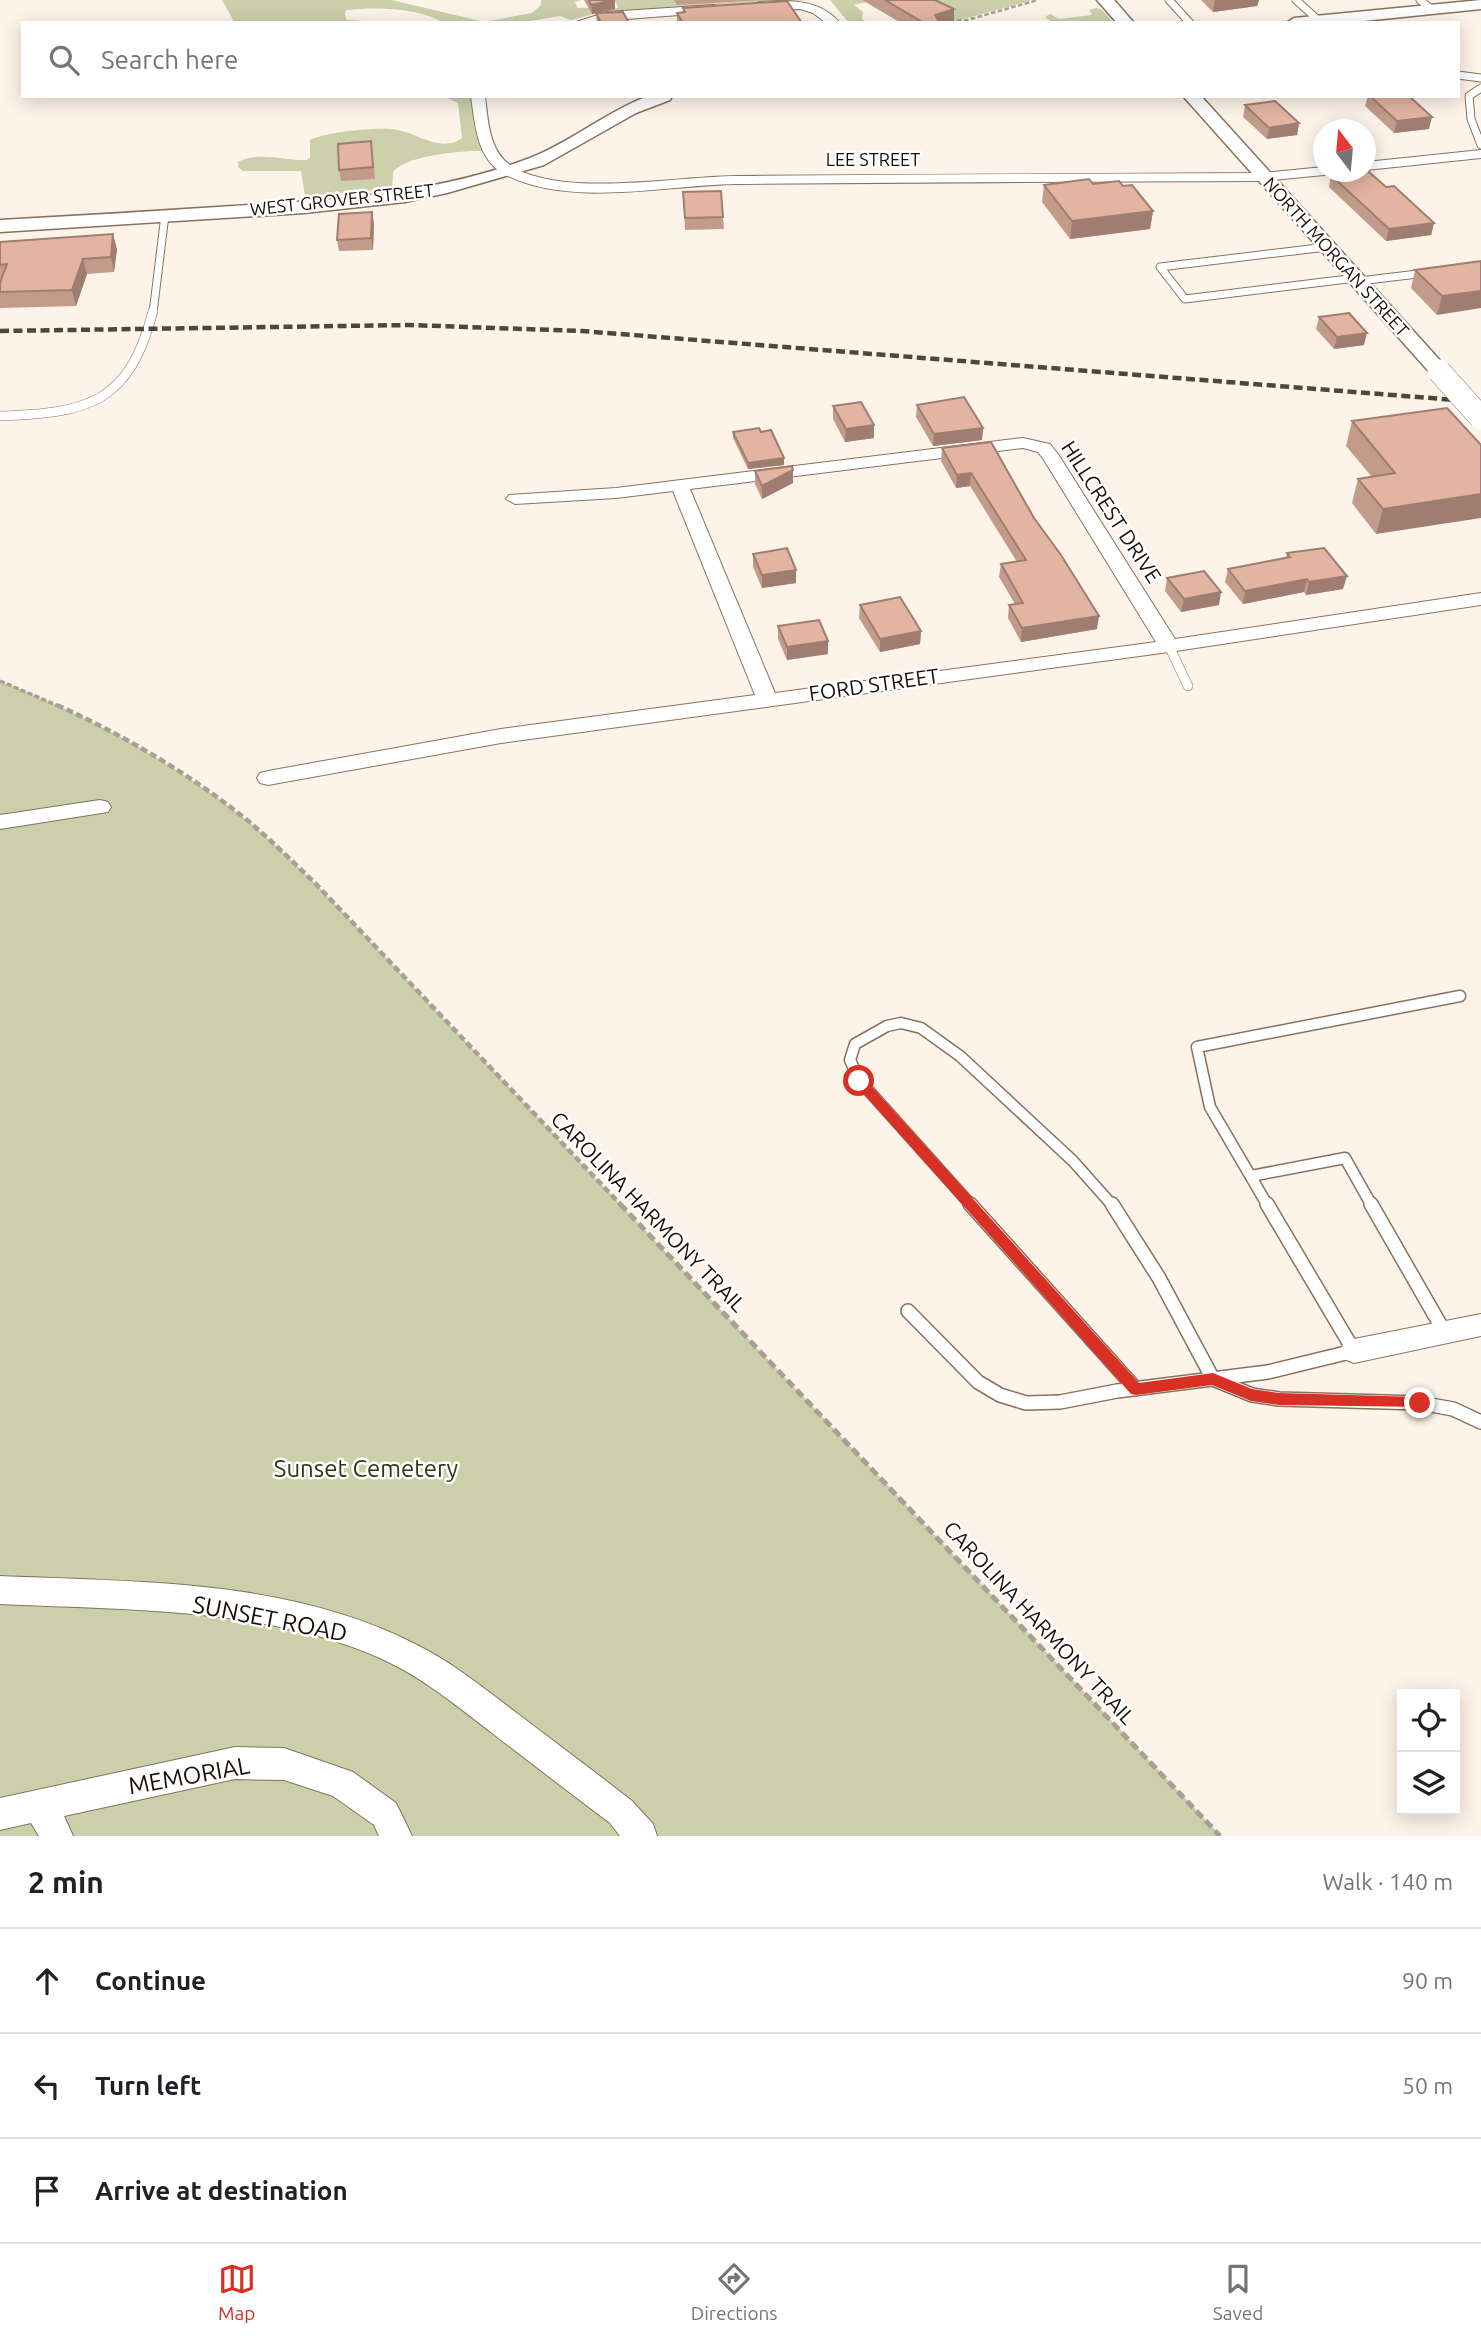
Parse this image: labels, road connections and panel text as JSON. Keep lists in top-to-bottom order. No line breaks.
{"streets":{"street":["LEE STREET","WEST GROVER STREET","NORTH MORGAN STREET","HILLCREST DRIVE","FORD STREET","SUNSET ROAD","MEMORIAL"],"path":["CAROLINA HARMONY TRAIL"]},"crossings":[["LEE STREET","WEST GROVER STREET"],["LEE STREET","NORTH MORGAN STREET"],["HILLCREST DRIVE","FORD STREET"]],"parks":["Sunset Cemetery"],"north":"top","page":{"search":"Search here","heading":["2 min","Walk · 140 m"],"list":[["Continue","90 m"],["Turn left","50 m"],"Arrive at destination"],"nav":["Map","Directions","Saved"]}}
